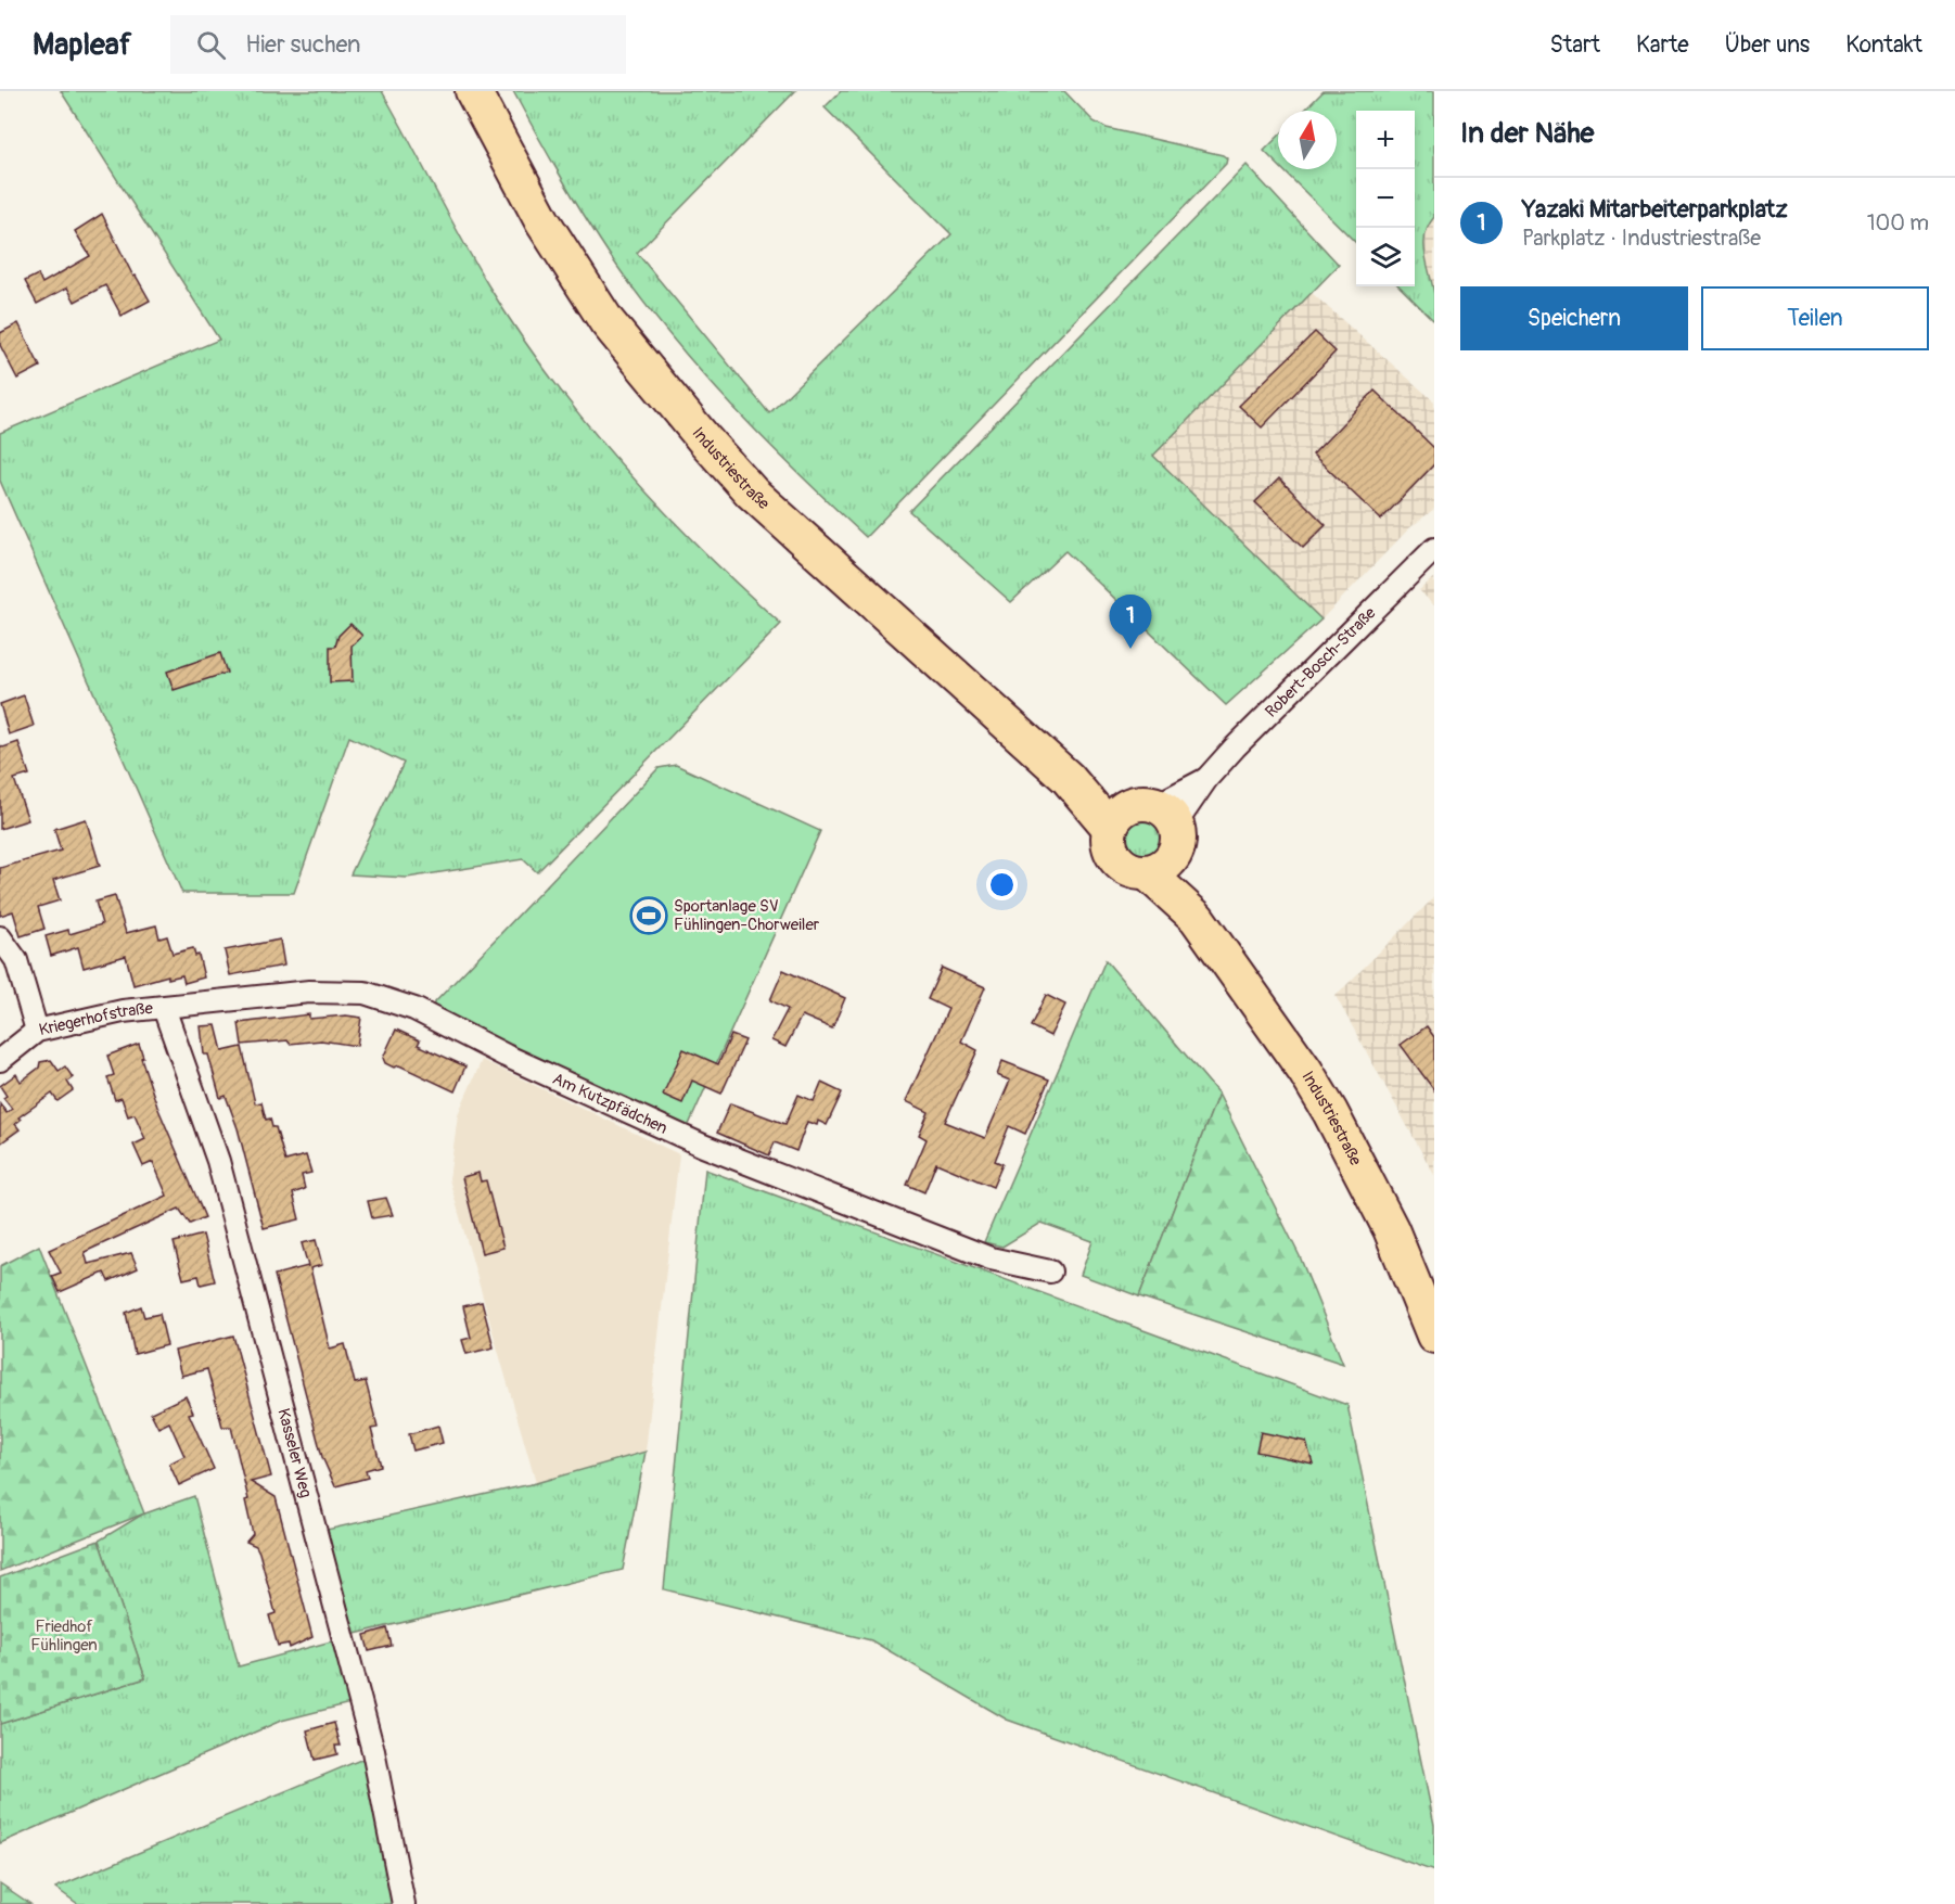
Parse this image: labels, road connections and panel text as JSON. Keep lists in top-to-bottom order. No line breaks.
{"streets":{"main road":["Industriestraße"],"street":["Robert-Bosch-Straße","Kriegerhofstraße","Am Kutzpfädchen","Kasseler Weg"]},"crossings":[["Industriestraße","Robert-Bosch-Straße"],["Kriegerhofstraße","Am Kutzpfädchen"],["Kriegerhofstraße","Kasseler Weg"],["Am Kutzpfädchen","Kasseler Weg"]],"parks":["Friedhof Fühlingen"],"places":{"sports":["Sportanlage SV Fühlingen-Chorweiler"]},"north":"top","page":{"header":"Mapleaf","search":"Hier suchen","nav":["Start","Karte","Über uns","Kontakt"],"heading":"In der Nähe","map_buttons":["+","−"],"list":[{"mark":"1","name":"Yazaki Mitarbeiterparkplatz","note":"Parkplatz · Industriestraße","value":"100 m"}],"buttons":["Speichern","Teilen"],"pins":"1"}}
